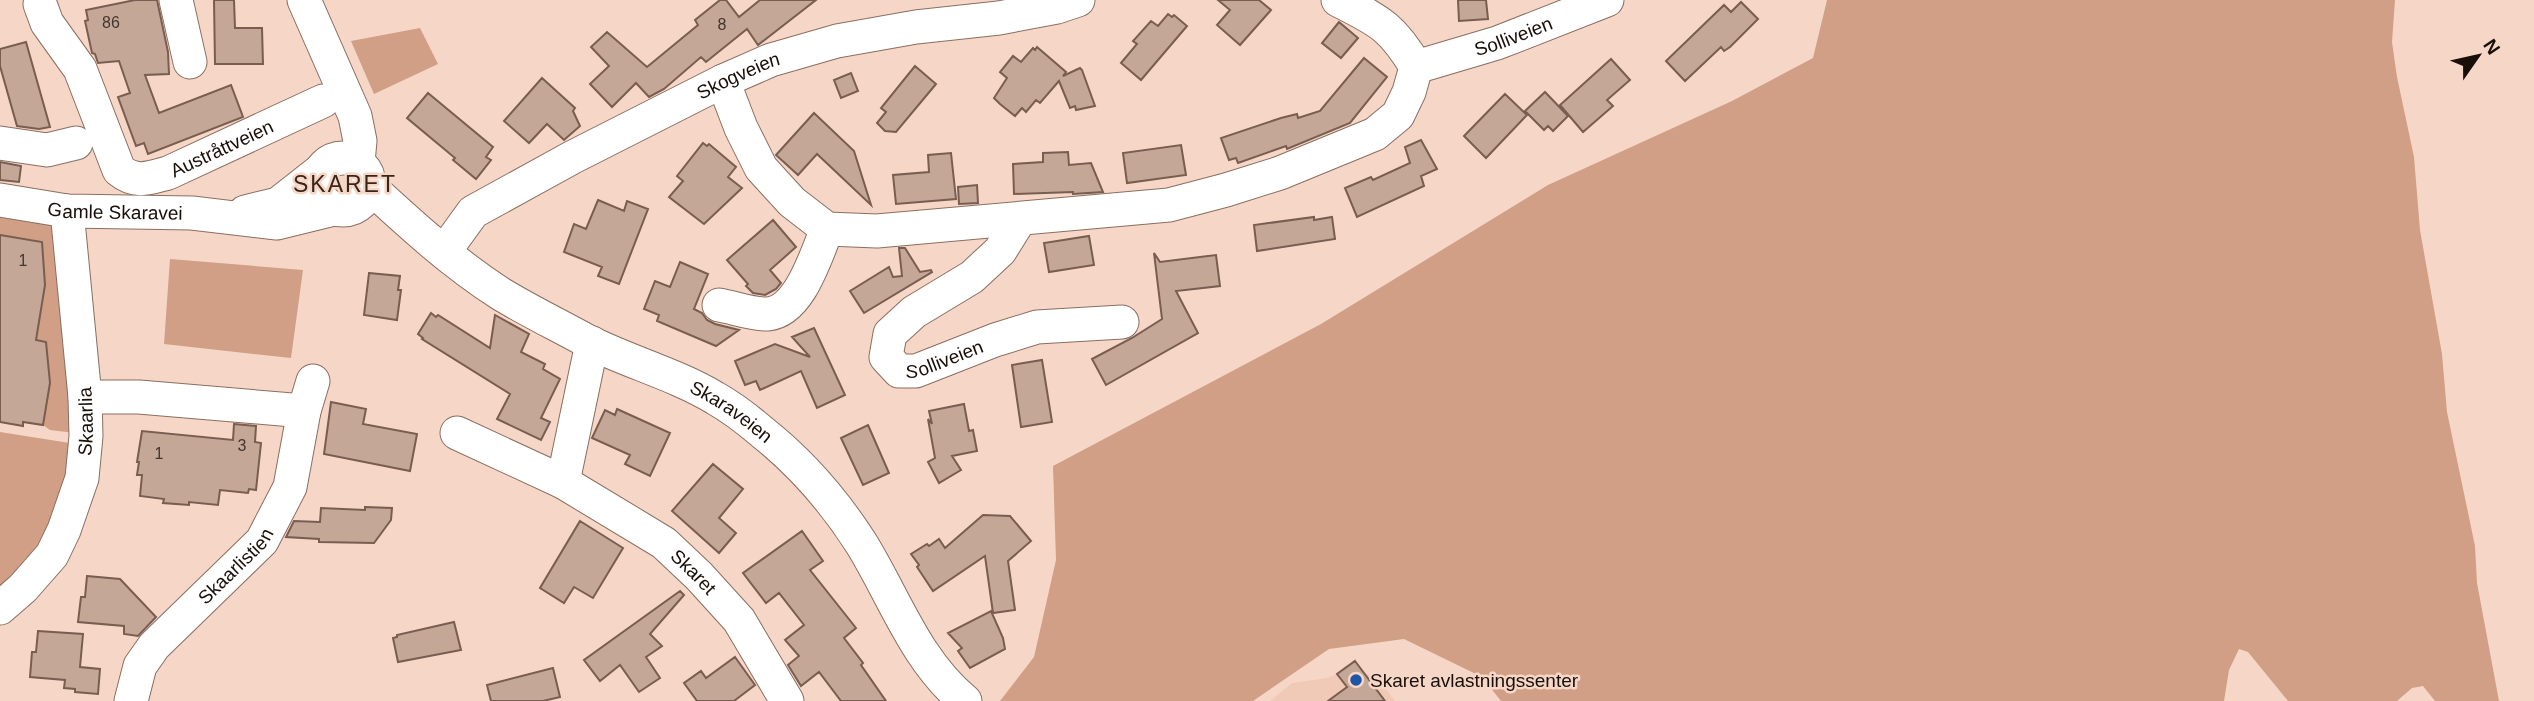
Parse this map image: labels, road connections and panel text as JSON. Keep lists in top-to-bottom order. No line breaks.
{"streets":{"street":["Solliveien","Skogveien","Austråttveien","Gamle Skaravei","Skaraveien","Skaarlia","Skaarlistien","Skaret"]},"crossings":[["Skogveien","Skaraveien"],["Austråttveien","Gamle Skaravei"],["Gamle Skaravei","Skaraveien"],["Gamle Skaravei","Skaarlia"],["Skaarlia","Skaarlistien"]],"districts":["SKARET"],"places":["Skaret avlastningssenter"],"house_numbers":["86","8","1","3","1"],"north":"top right"}
